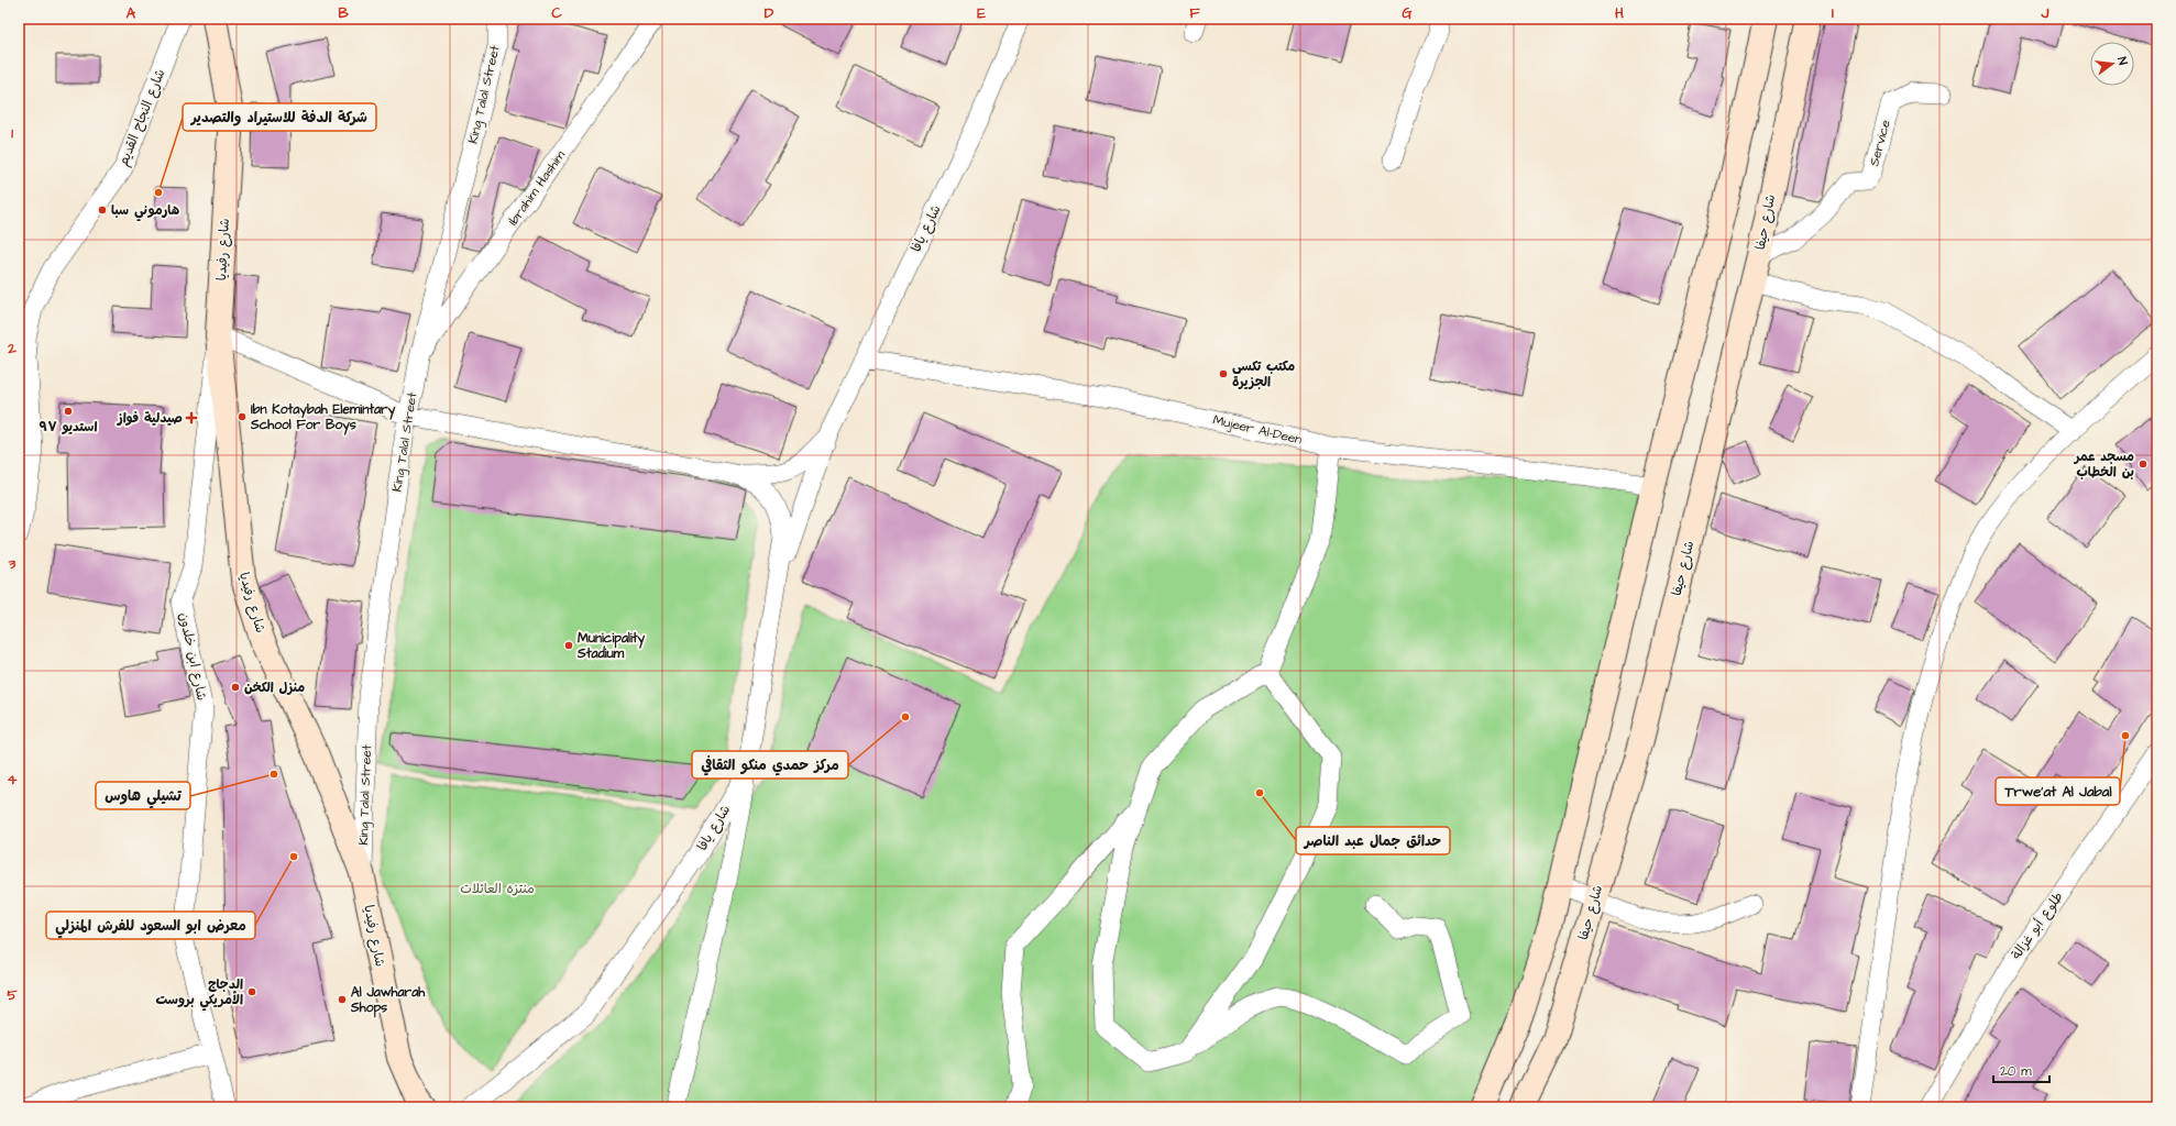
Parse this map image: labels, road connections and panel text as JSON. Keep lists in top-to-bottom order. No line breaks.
{"streets":{"main road":["شارع حيفا","شارع رفيديا"],"street":["King Talal Street","شارع النجاح القديم","Service","Ibrahim Hashim","شارع يافا","Mujeer Al-Deen","شارع ابن خلدون","طلوع أبو غزالة"]},"crossings":[["King Talal Street","Ibrahim Hashim"],["King Talal Street","شارع رفيديا"],["Service","شارع حيفا"],["شارع يافا","Mujeer Al-Deen"],["شارع رفيديا","شارع ابن خلدون"]],"parks":["منتزه العائلات"],"places":{"other":["شركة الدفة للاستيراد والتصدير","هارموني سبا","مكتب تكسي الجزيرة","استديو ٩٧","Ibn Kotaybah Elemintary School For Boys","مسجد عمر بن الخطاب","Municipality Stadium","منزل الكخن","مركز حمدي منكو الثقافي","Trwe'at Al Jabal","تشيلي هاوس","حدائق جمال عبد الناصر","معرض ابو السعود للفرش المنزلي","الدجاج الأمريكي بروست","Al Jawharah Shops"],"health":["صيدلية فواز"]},"scale_bar":"20 m","north":"right","grid":{"columns":["A","B","C","D","E","F","G","H","I","J"],"rows":["1","2","3","4","5"]}}
